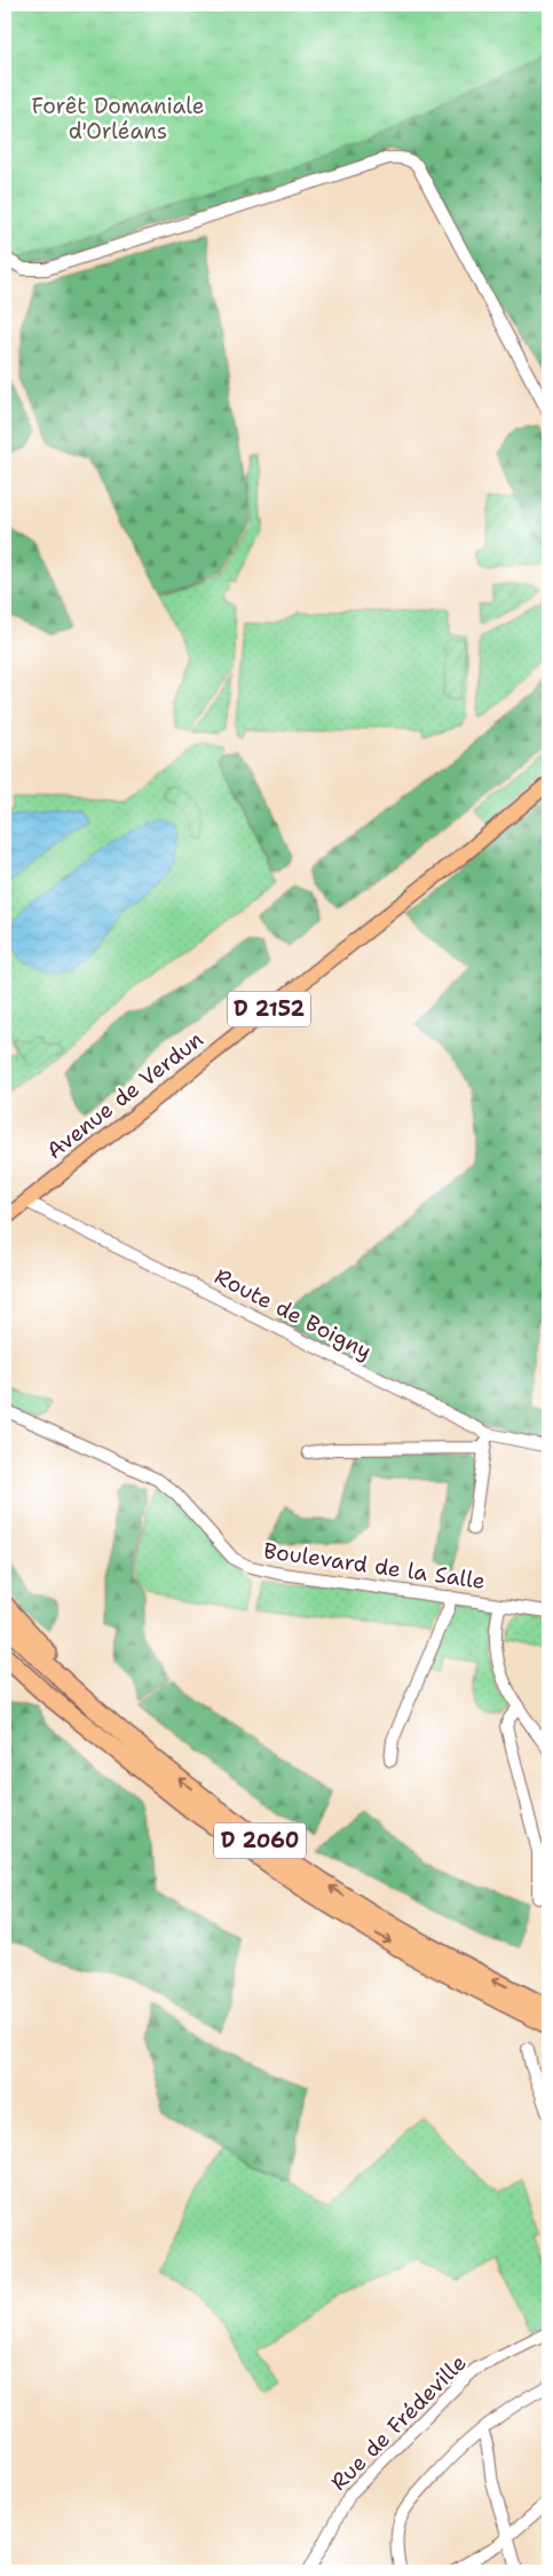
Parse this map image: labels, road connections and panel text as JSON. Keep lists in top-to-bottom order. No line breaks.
{"streets":{"highway":["D 2060"],"main road":["D 2152","Avenue de Verdun"],"street":["Route de Boigny","Boulevard de la Salle","Rue de Frédeville"]},"crossings":[["Avenue de Verdun","Route de Boigny"]],"parks":["Forêt Domaniale d'Orléans"]}
